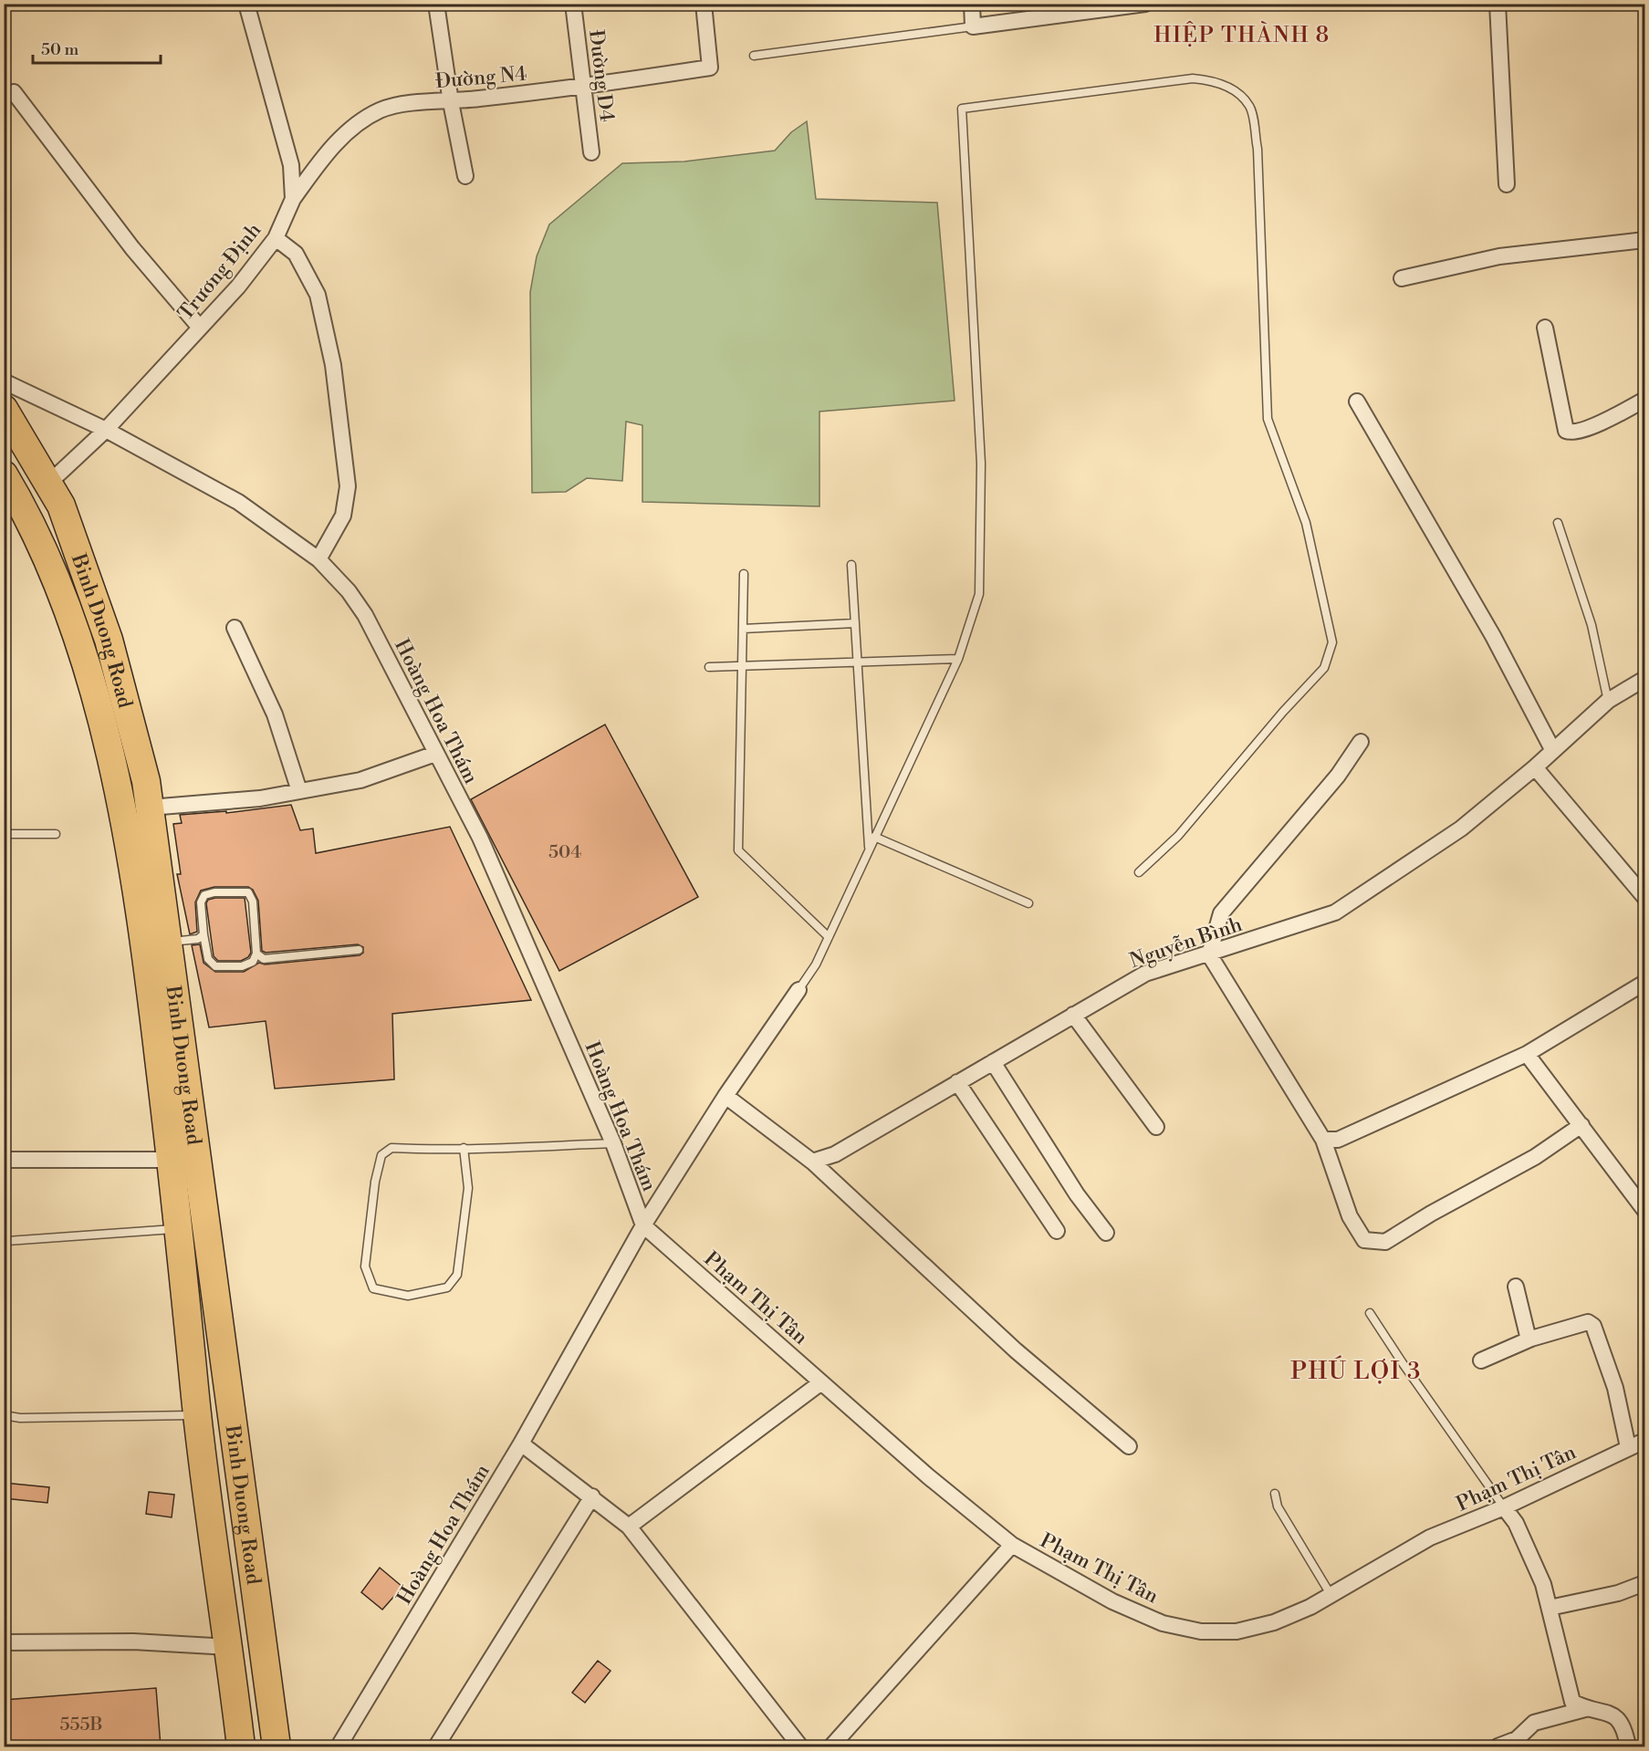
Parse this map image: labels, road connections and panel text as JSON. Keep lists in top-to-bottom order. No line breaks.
{"streets":{"highway":["Binh Duong Road"],"street":["Đường D4","Đường N4","Trương Định","Hoàng Hoa Thám","Nguyễn Bình","Phạm Thị Tân"]},"crossings":[["Đường D4","Đường N4"],["Đường N4","Trương Định"],["Trương Định","Binh Duong Road"],["Trương Định","Hoàng Hoa Thám"],["Hoàng Hoa Thám","Phạm Thị Tân"]],"districts":["HIỆP THÀNH 8","PHÚ LỢI 3"],"house_numbers":["504","555B"],"scale_bar":"50 m"}
